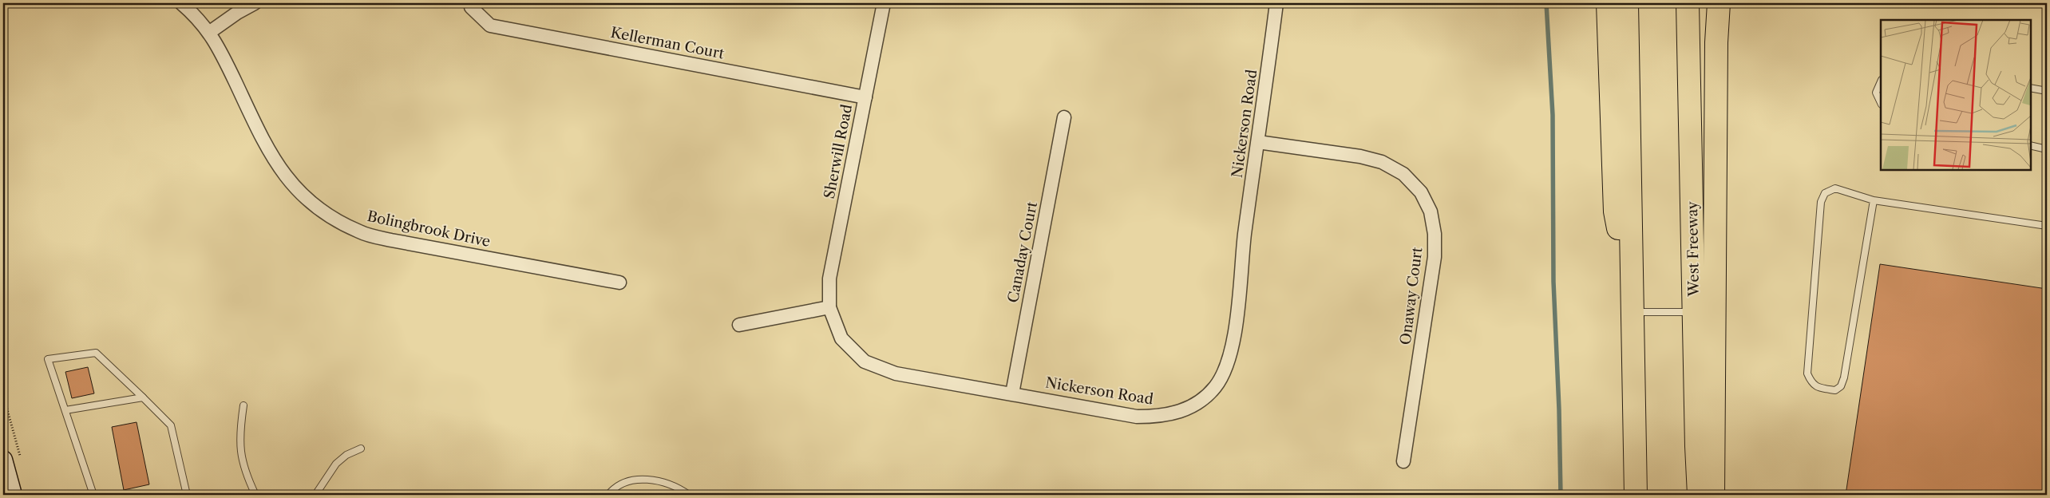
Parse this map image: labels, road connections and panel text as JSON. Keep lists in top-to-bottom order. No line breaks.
{"streets":{"highway":["West Freeway"],"street":["Kellerman Court","Nickerson Road","Sherwill Road","Bolingbrook Drive","Canaday Court","Onaway Court"]},"crossings":[["Kellerman Court","Sherwill Road"],["Nickerson Road","Sherwill Road"],["Nickerson Road","Canaday Court"],["Nickerson Road","Onaway Court"]]}
